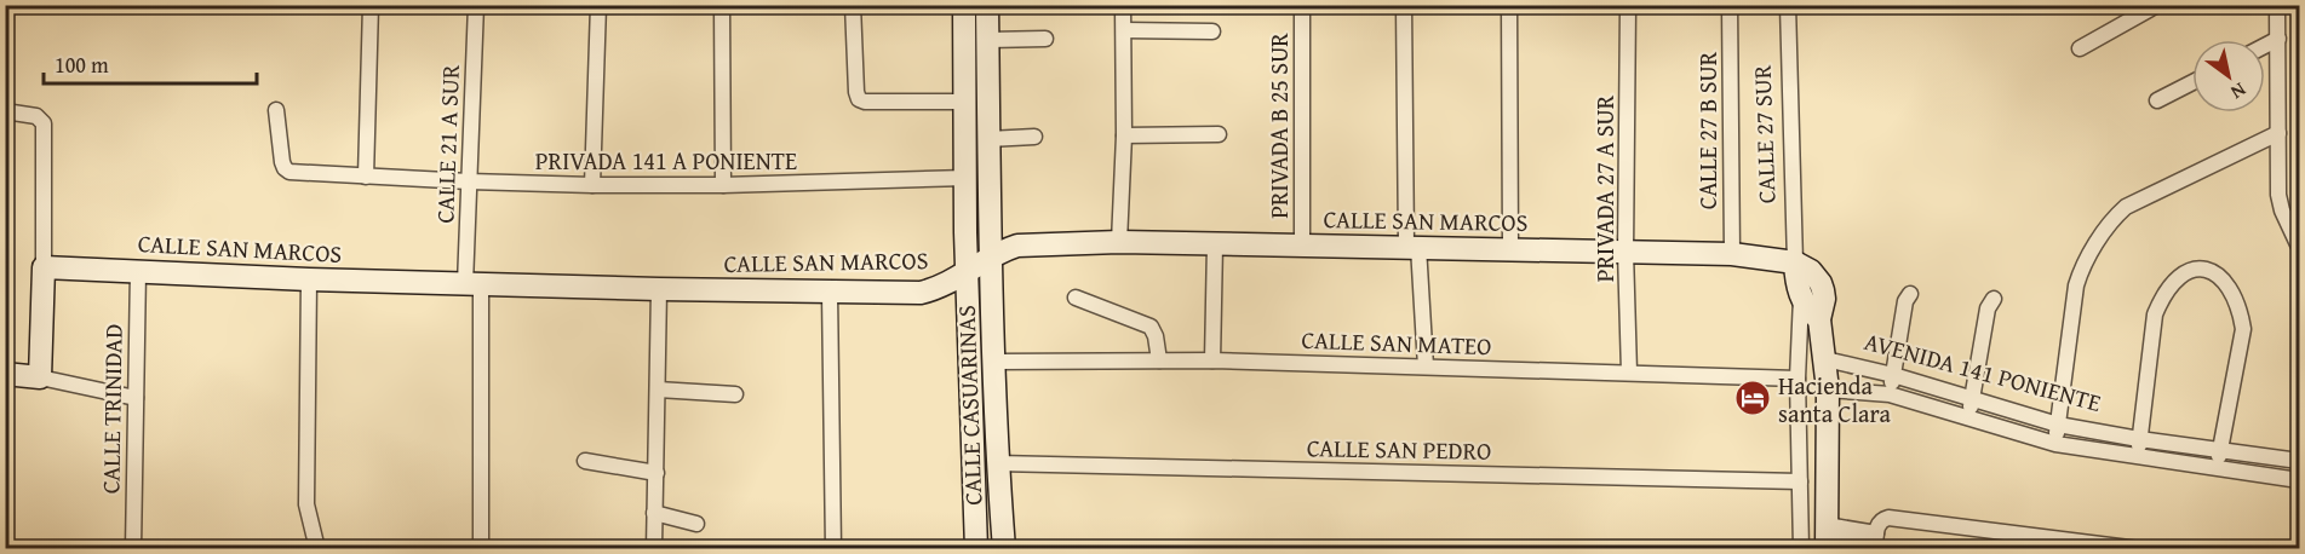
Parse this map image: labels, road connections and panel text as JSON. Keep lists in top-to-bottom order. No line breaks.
{"streets":{"street":["PRIVADA B 25 SUR","CALLE 27 B SUR","CALLE 27 SUR","CALLE 21 A SUR","PRIVADA 141 A PONIENTE","PRIVADA 27 A SUR","CALLE SAN MARCOS","CALLE SAN MATEO","AVENIDA 141 PONIENTE","CALLE CASUARINAS","CALLE TRINIDAD","CALLE SAN PEDRO"]},"crossings":[["PRIVADA B 25 SUR","CALLE SAN MARCOS"],["CALLE 27 B SUR","CALLE SAN MARCOS"],["CALLE 27 SUR","CALLE SAN MARCOS"],["CALLE 27 SUR","AVENIDA 141 PONIENTE"],["CALLE 21 A SUR","PRIVADA 141 A PONIENTE"],["CALLE 21 A SUR","CALLE SAN MARCOS"],["PRIVADA 141 A PONIENTE","CALLE CASUARINAS"],["PRIVADA 27 A SUR","CALLE SAN MARCOS"],["PRIVADA 27 A SUR","CALLE SAN MATEO"],["CALLE SAN MARCOS","CALLE CASUARINAS"],["CALLE SAN MARCOS","CALLE TRINIDAD"],["CALLE SAN MATEO","CALLE CASUARINAS"],["CALLE CASUARINAS","CALLE SAN PEDRO"]],"places":{"hotel":["Hacienda santa Clara"]},"scale_bar":"100 m","north":"bottom right"}
